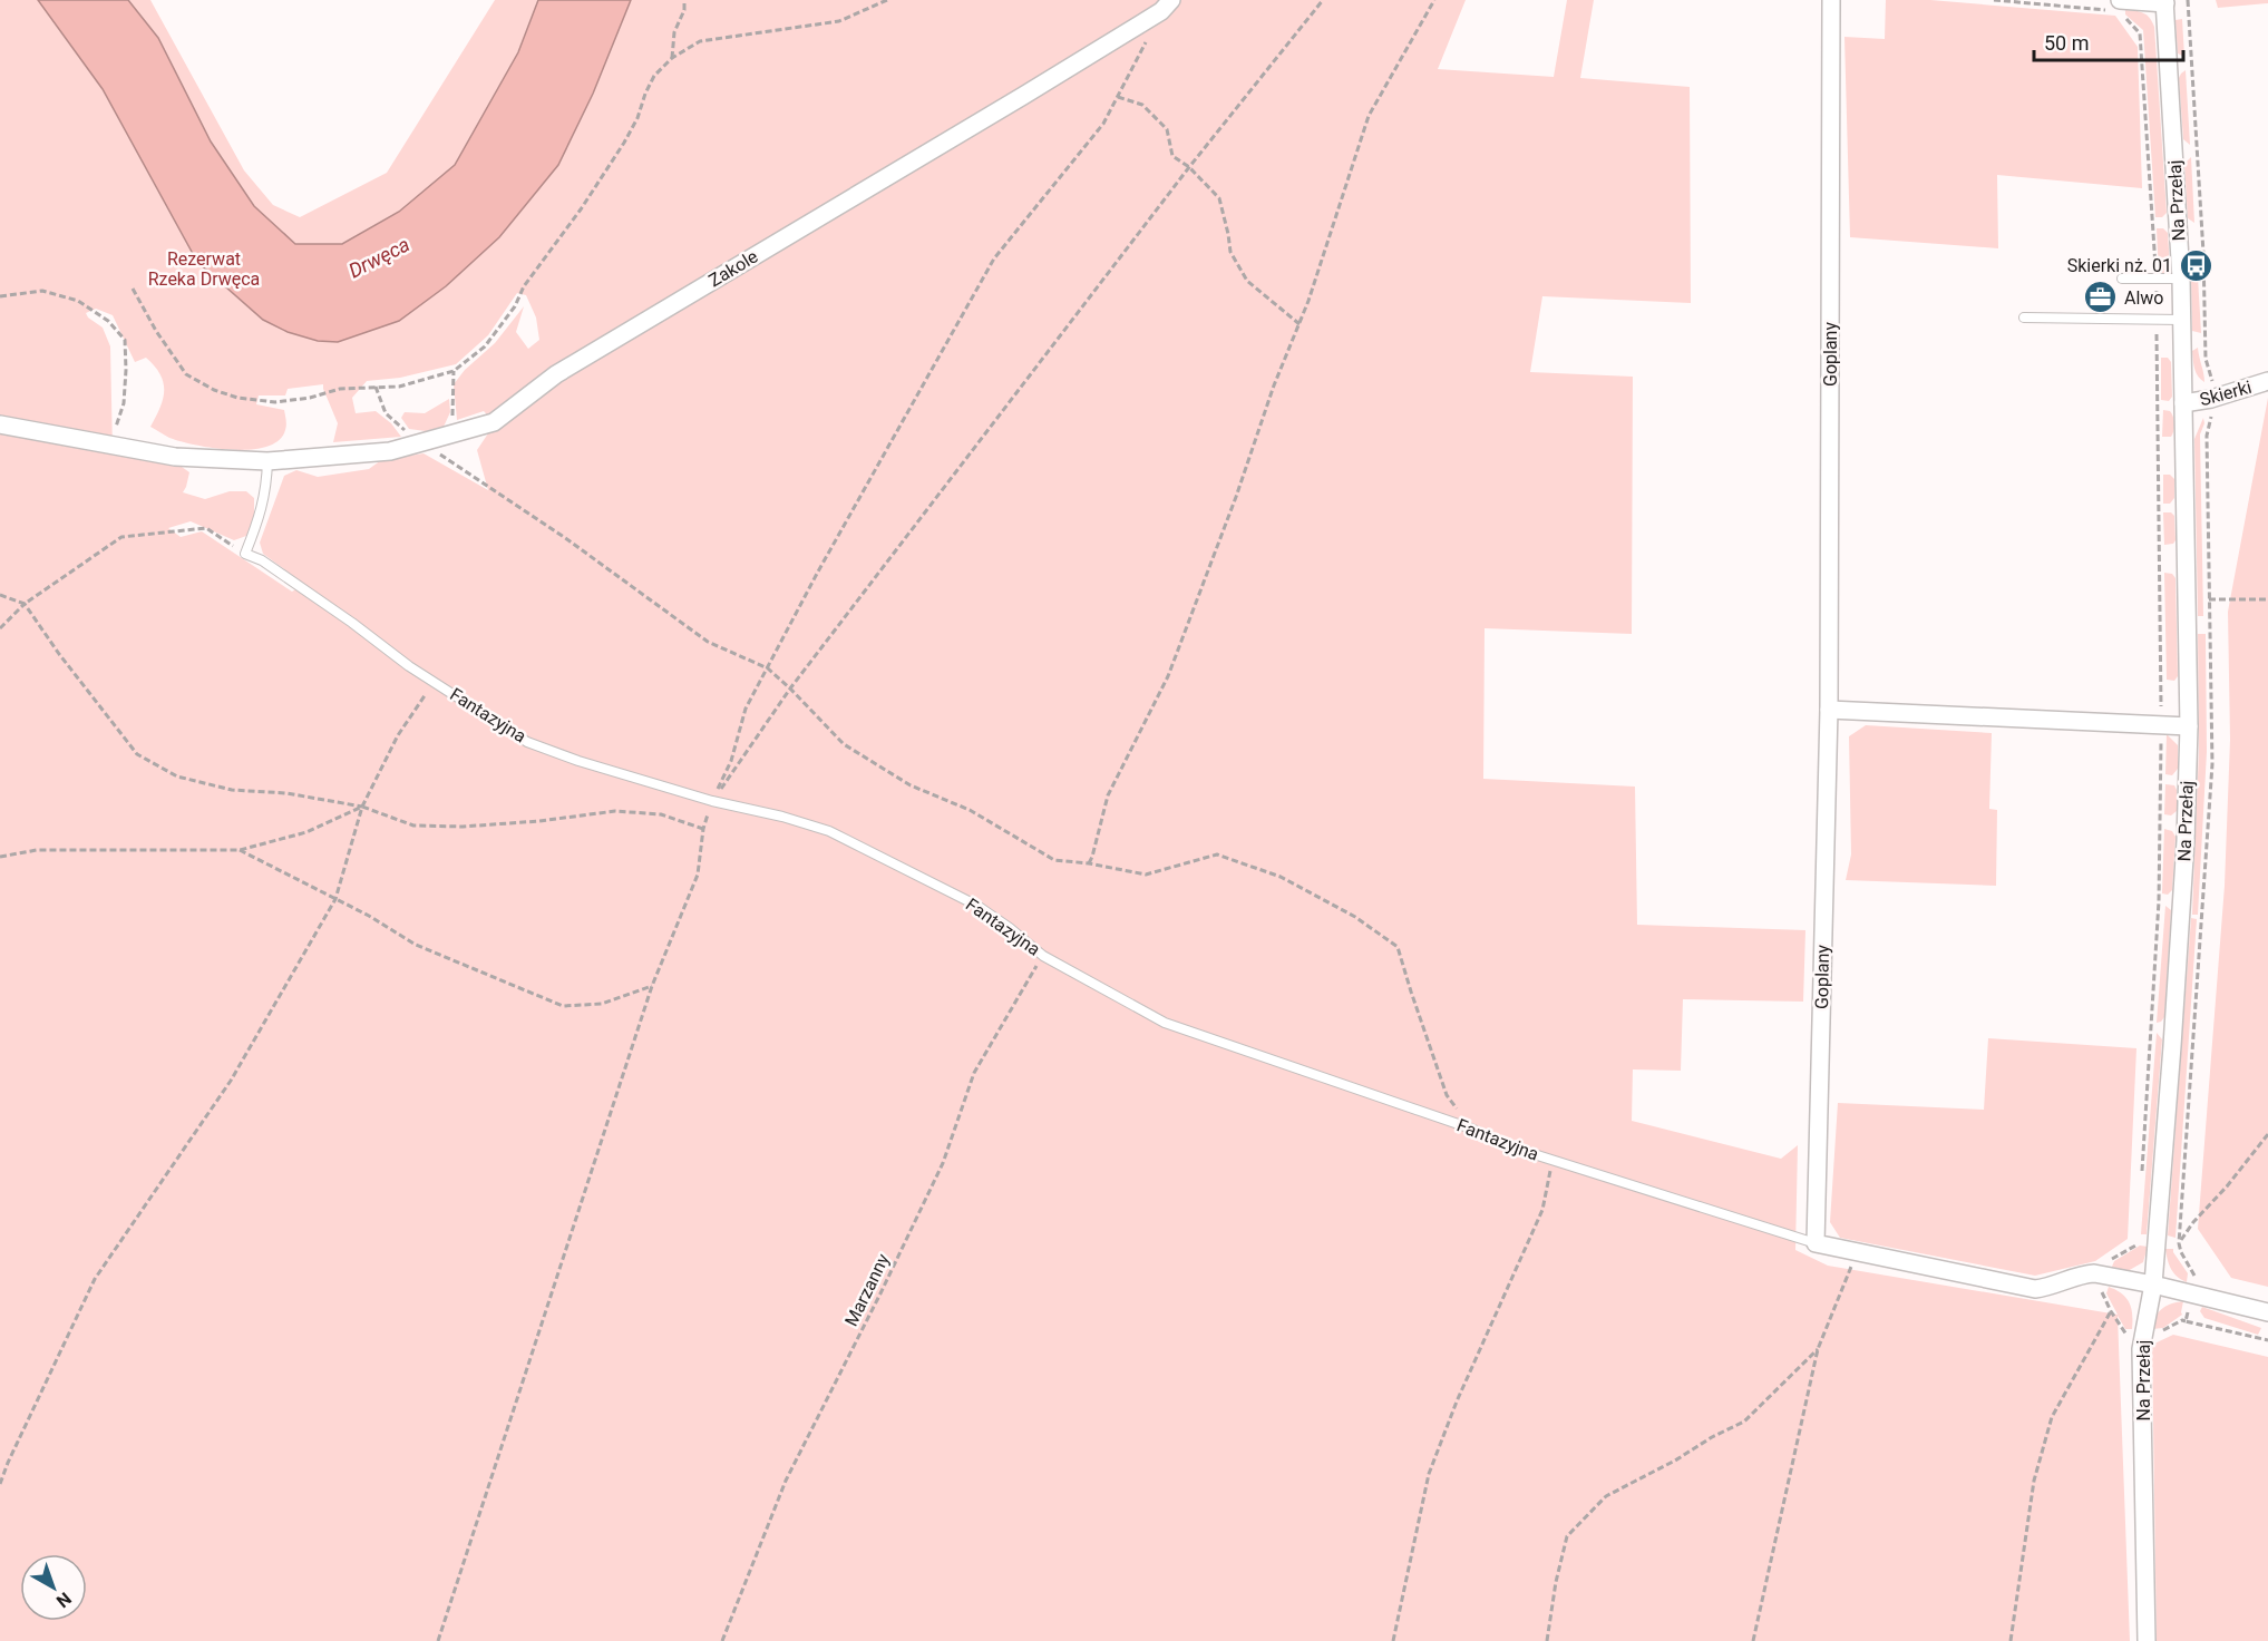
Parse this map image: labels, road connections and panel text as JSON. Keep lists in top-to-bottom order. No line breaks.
{"streets":{"street":["Na Przełaj","Zakole","Goplany","Skierki","Fantazyjna"],"path":["Marzanny"]},"crossings":[["Na Przełaj","Skierki"],["Na Przełaj","Fantazyjna"],["Goplany","Fantazyjna"],["Fantazyjna","Marzanny"]],"water":["Drwęca"],"parks":["Rezerwat Rzeka Drwęca"],"places":{"bus stop":["Skierki nż. 01"],"office":["Alwo"]},"scale_bar":"50 m","north":"bottom right"}
